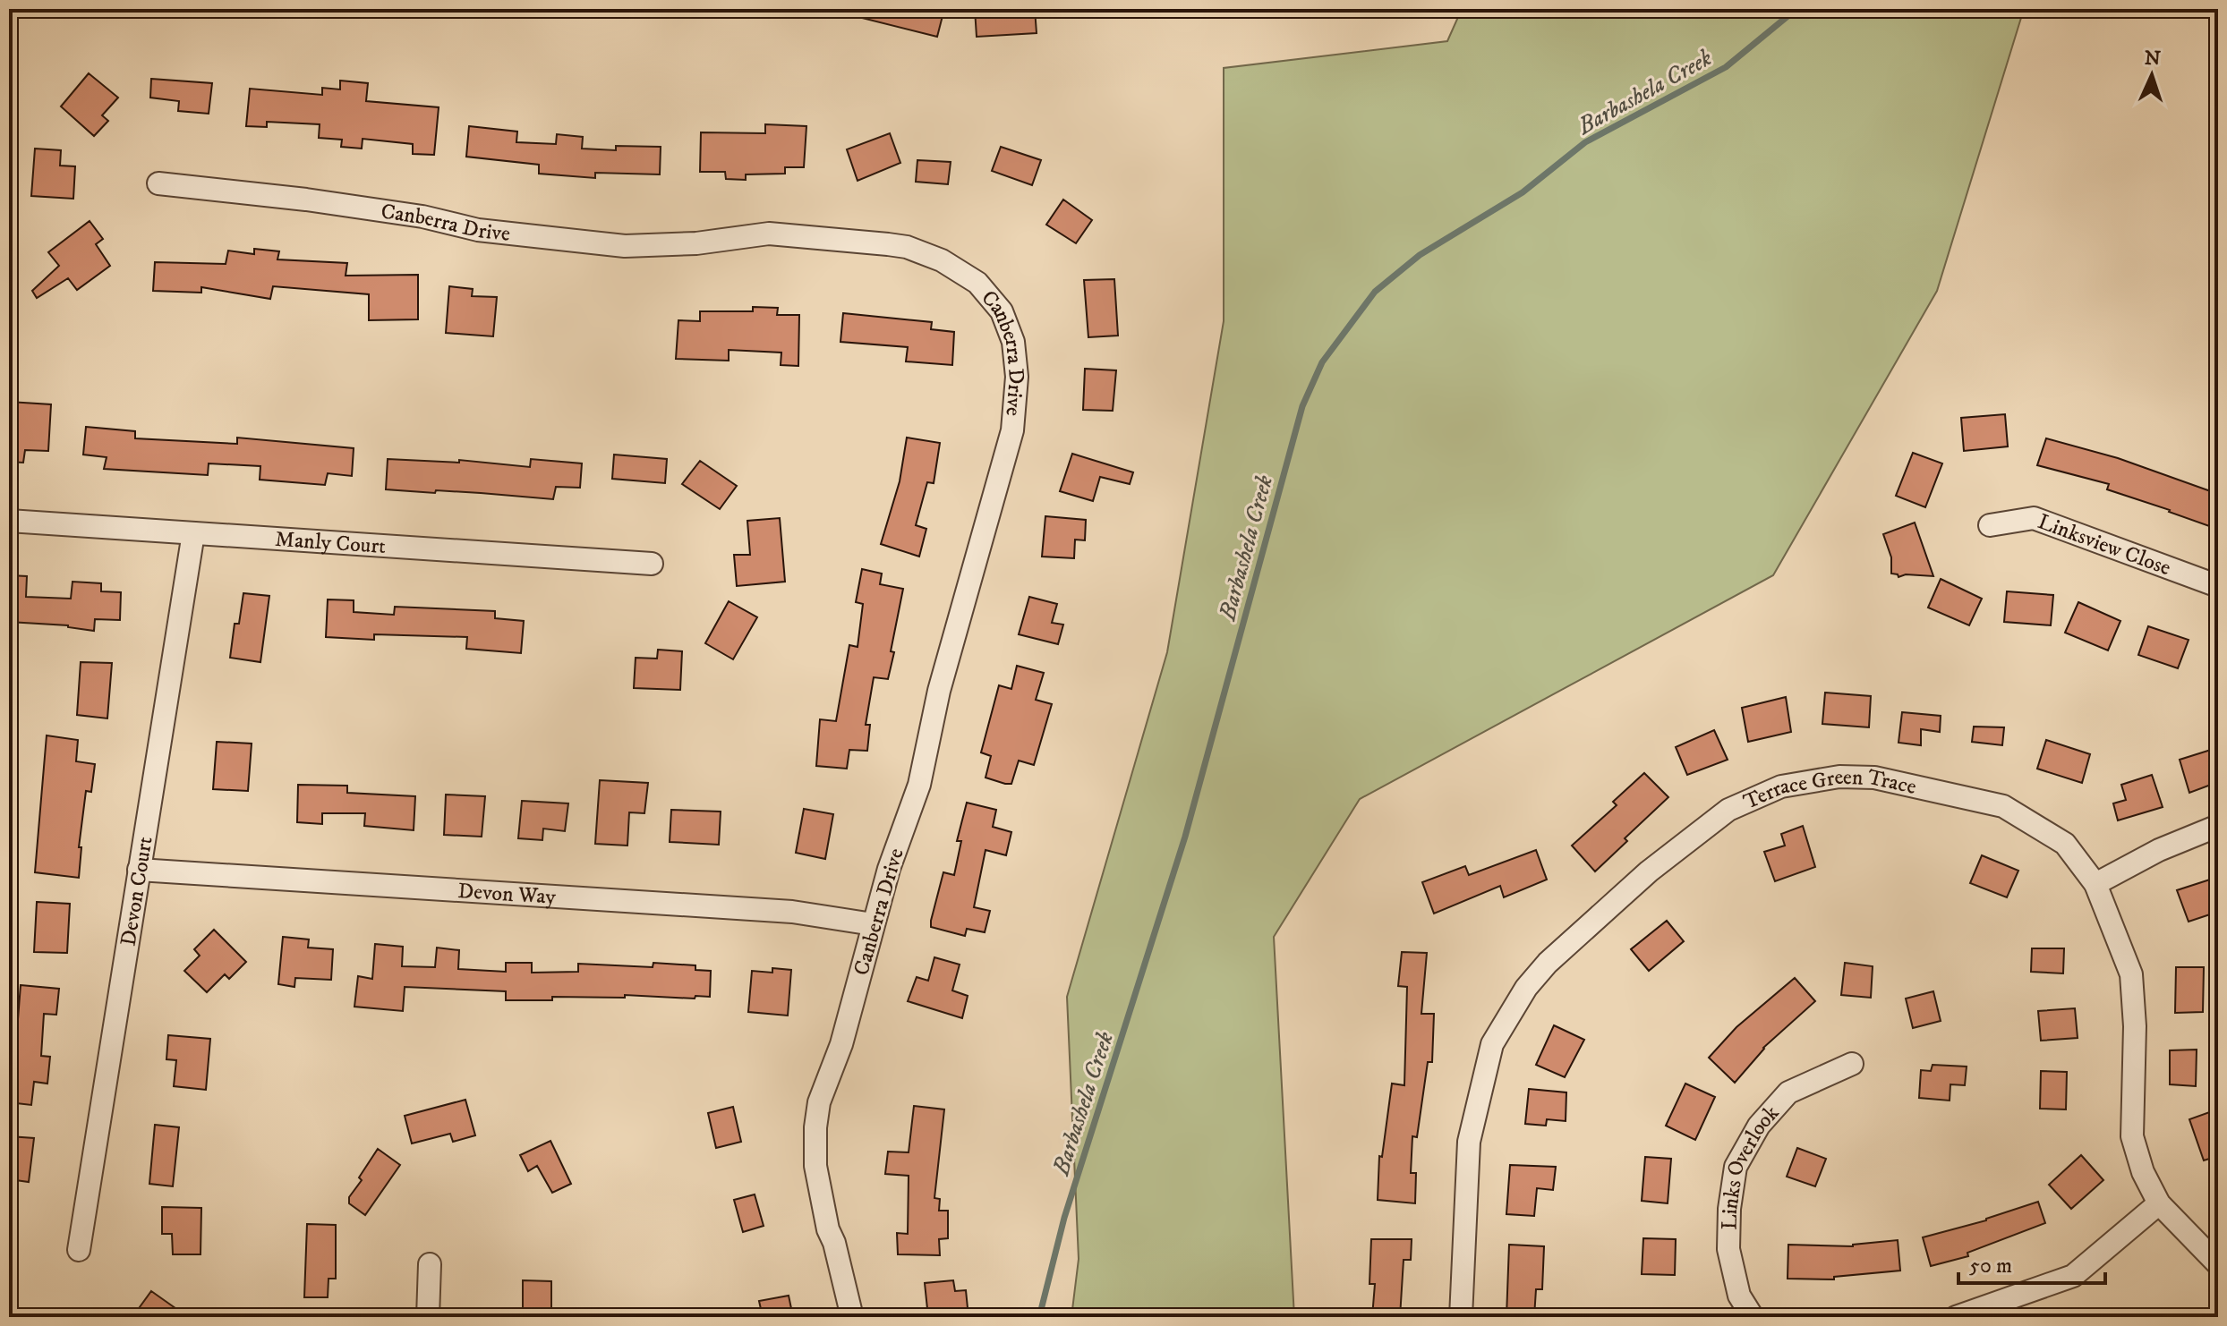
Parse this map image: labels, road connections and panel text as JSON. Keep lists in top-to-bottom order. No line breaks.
{"streets":{"street":["Canberra Drive","Manly Court","Linksview Close","Terrace Green Trace","Devon Court","Devon Way","Links Overlook"]},"crossings":[["Canberra Drive","Devon Way"],["Manly Court","Devon Court"],["Devon Court","Devon Way"]],"water":["Barbashela Creek"],"scale_bar":"50 m","north":"top"}
